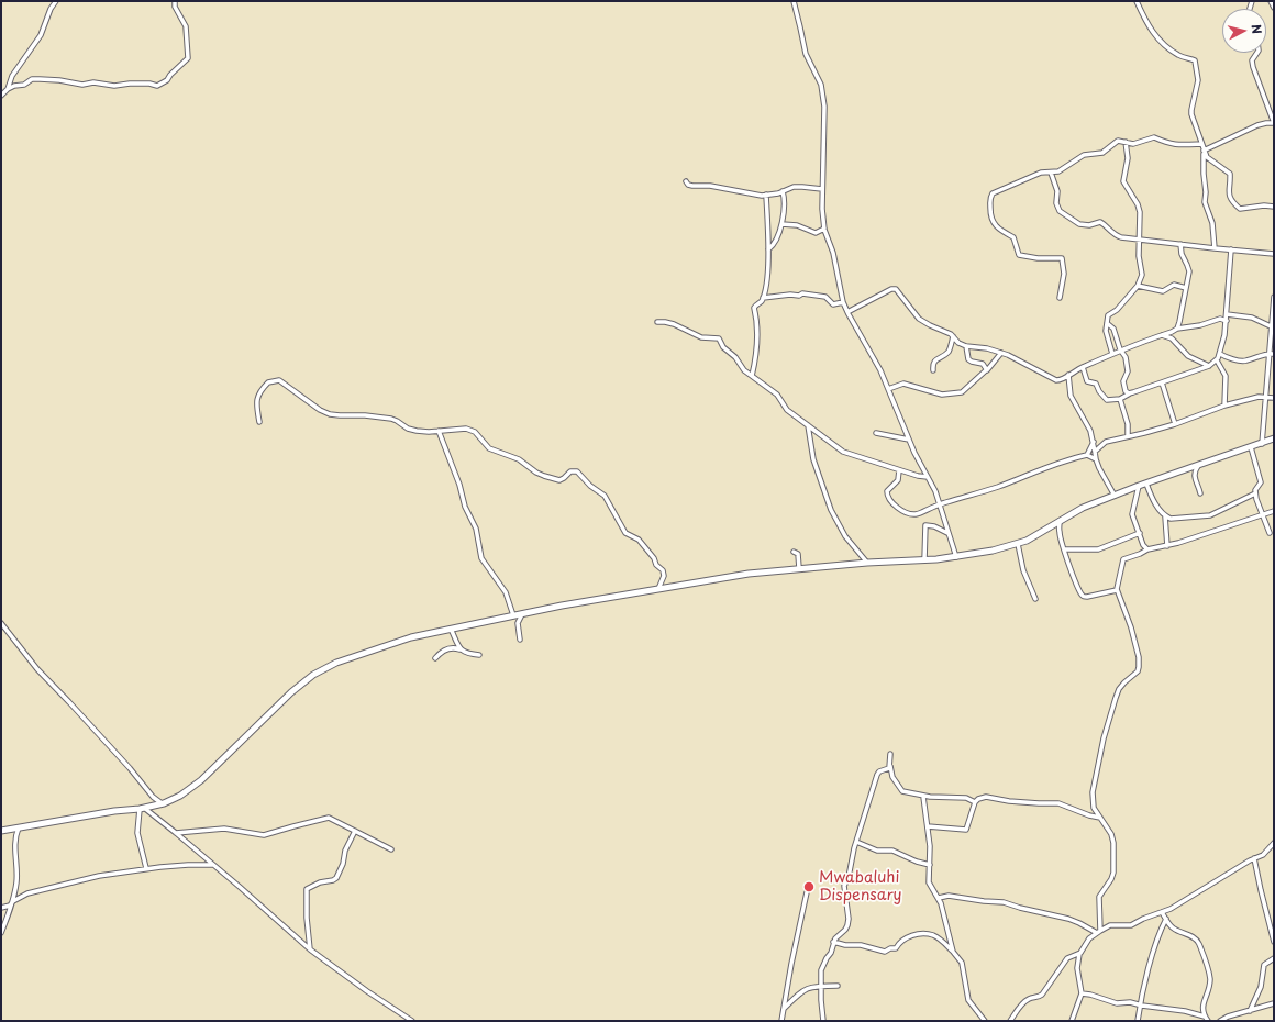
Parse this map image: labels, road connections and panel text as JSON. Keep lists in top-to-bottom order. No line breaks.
{"places":["Mwabaluhi Dispensary"],"north":"right"}
